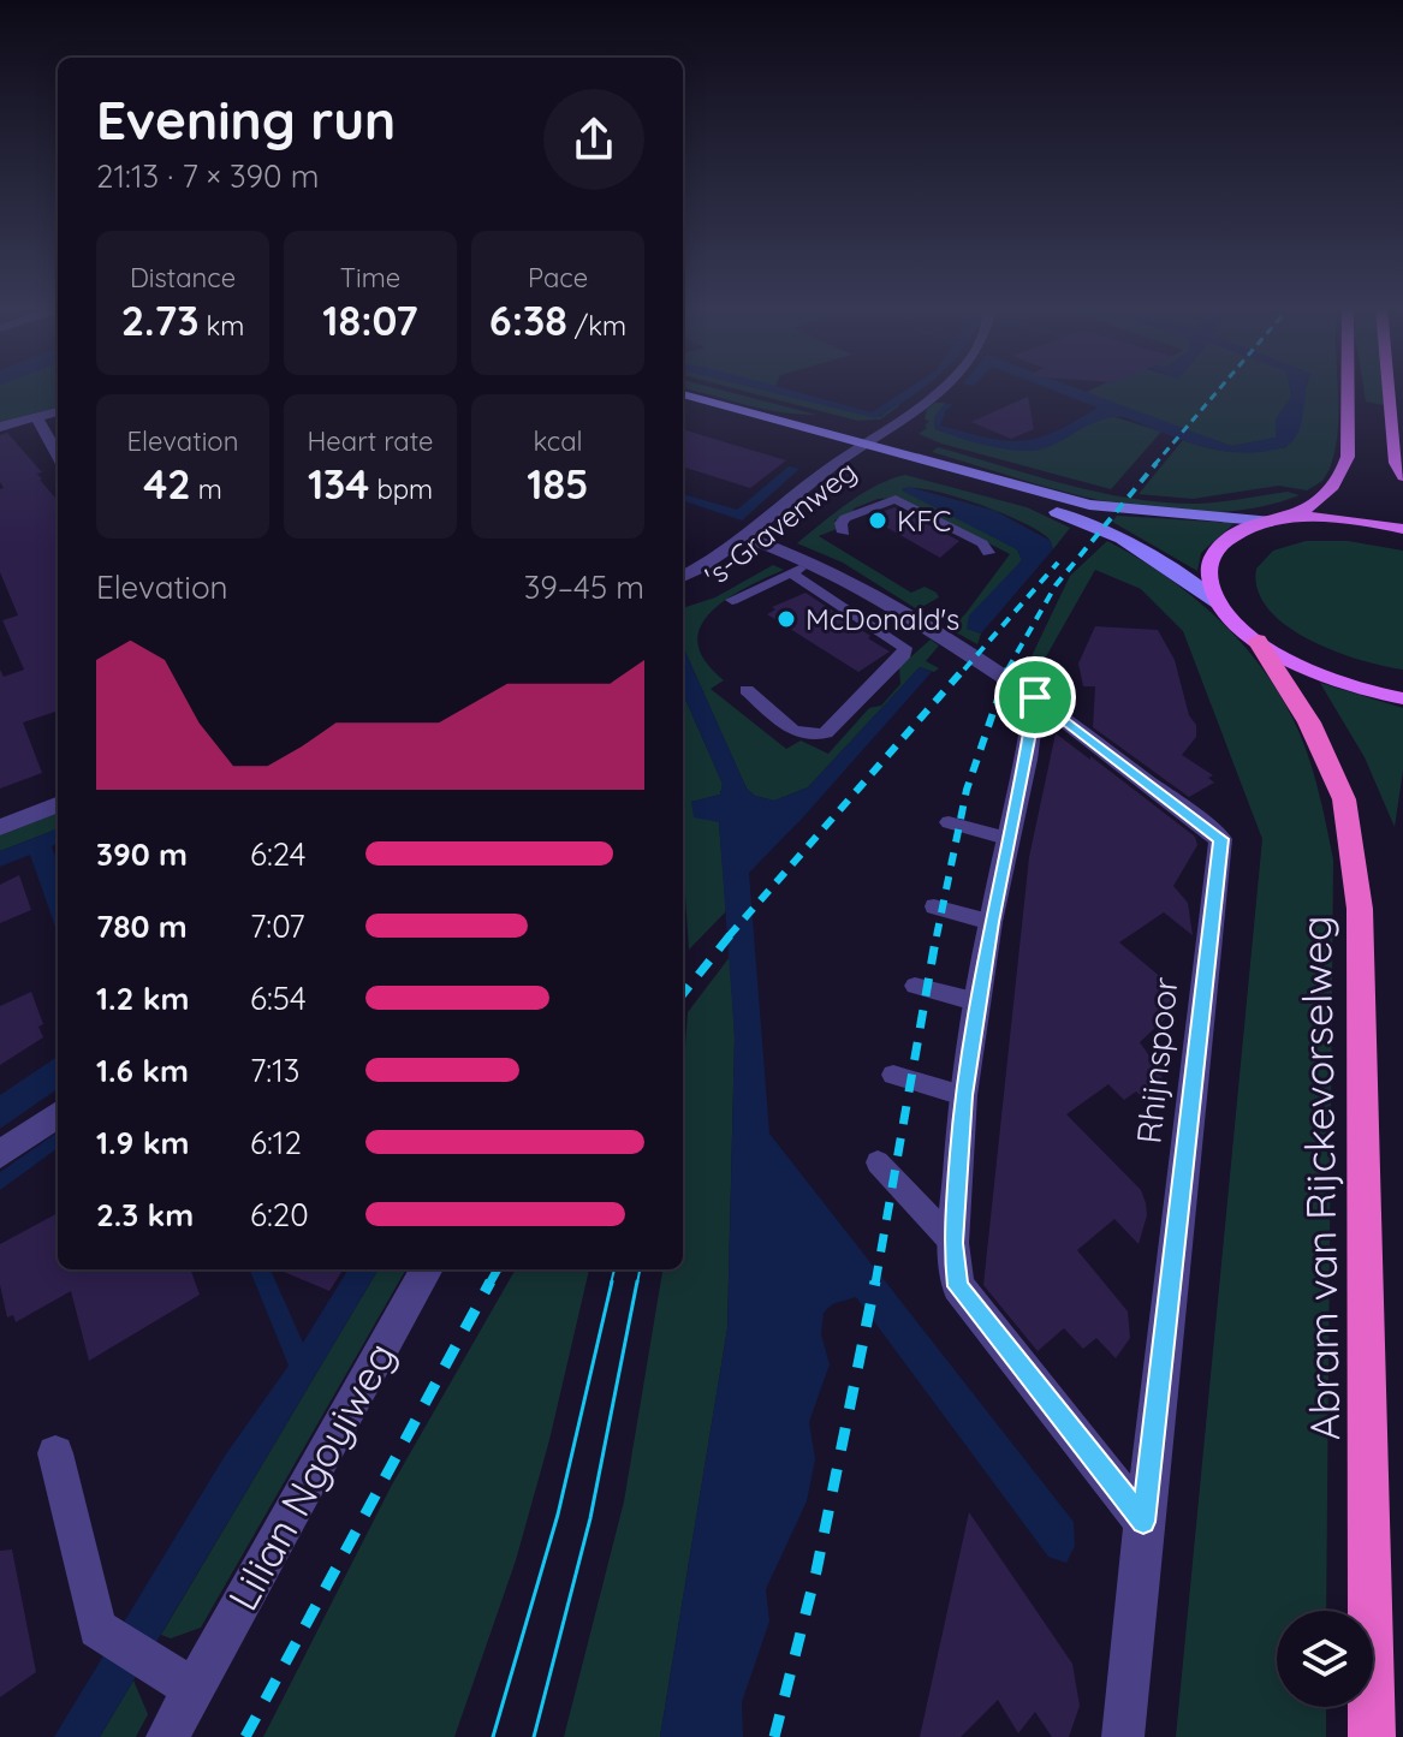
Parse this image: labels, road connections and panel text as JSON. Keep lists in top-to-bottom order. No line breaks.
{"streets":{"highway":["Abram van Rijckevorselweg"],"street":["'s-Gravenweg","Rhijnspoor","Lilian Ngoyiweg"]},"crossings":[["'s-Gravenweg","Rhijnspoor"]],"places":["KFC","McDonald's"],"page":{"heading":["Evening run","21:13 · 7 × 390 m"],"stats":[["Distance","2.73 km"],["Time","18:07"],["Pace","6:38 /km"],["Elevation","42 m"],["Heart rate","134 bpm"],["kcal","185"]],"chart":["Elevation","39–45 m"],"list":[{"name":"390 m","note":"6:24"},{"name":"780 m","note":"7:07"},{"name":"1.2 km","note":"6:54"},{"name":"1.6 km","note":"7:13"},{"name":"1.9 km","note":"6:12"},{"name":"2.3 km","note":"6:20"}]}}
